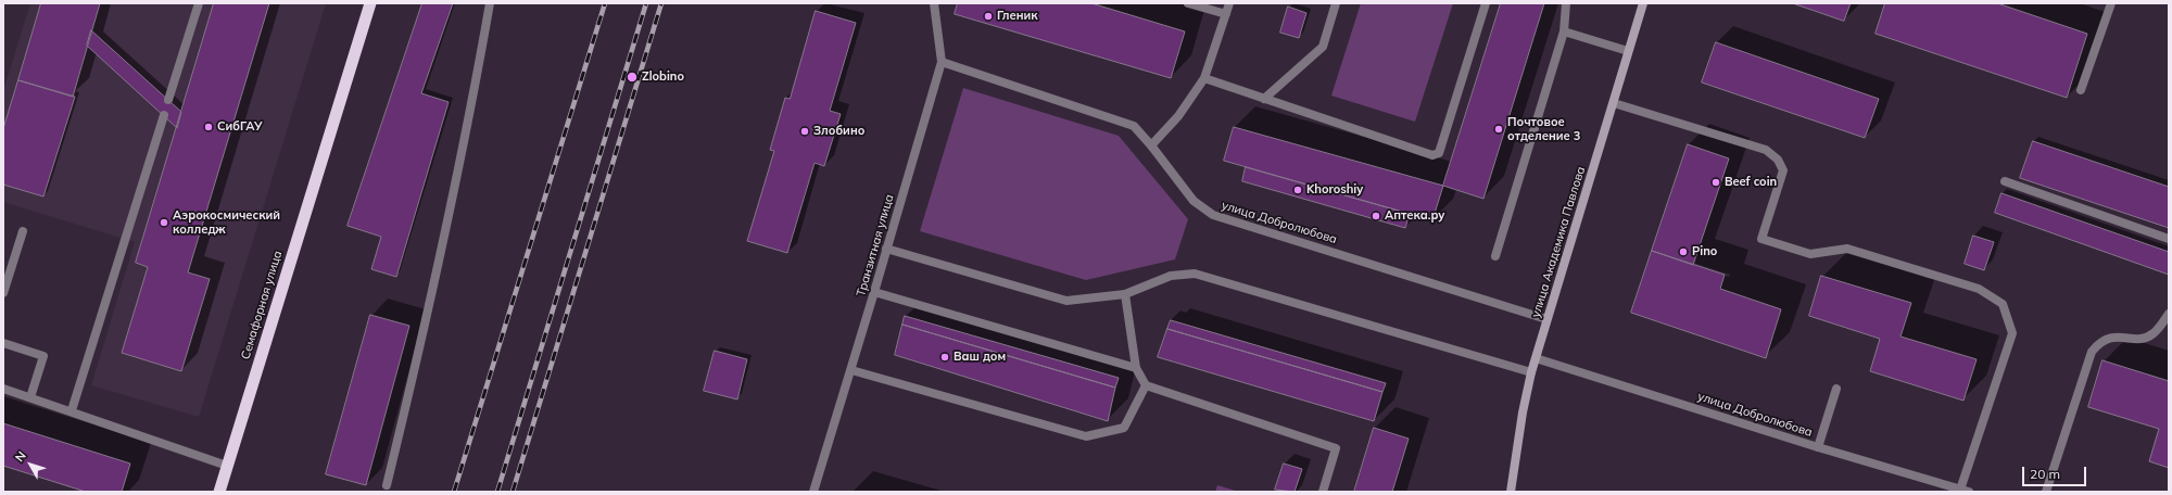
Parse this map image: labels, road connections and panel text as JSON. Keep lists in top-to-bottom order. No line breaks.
{"streets":{"highway":["Семафорная улица"],"main road":["улица Академика Павлова"],"street":["улица Добролюбова","Транзитная улица"]},"crossings":[["улица Добролюбова","улица Академика Павлова"],["улица Добролюбова","Транзитная улица"]],"places":["Гленик","Zlobino","СибГАУ","Почтовое отделение 3","Злобино","Beef coin","Khoroshiy","Аптека.ру","Аэрокосмический колледж","Pino","Ваш дом"],"scale_bar":"20 m","north":"top left"}
